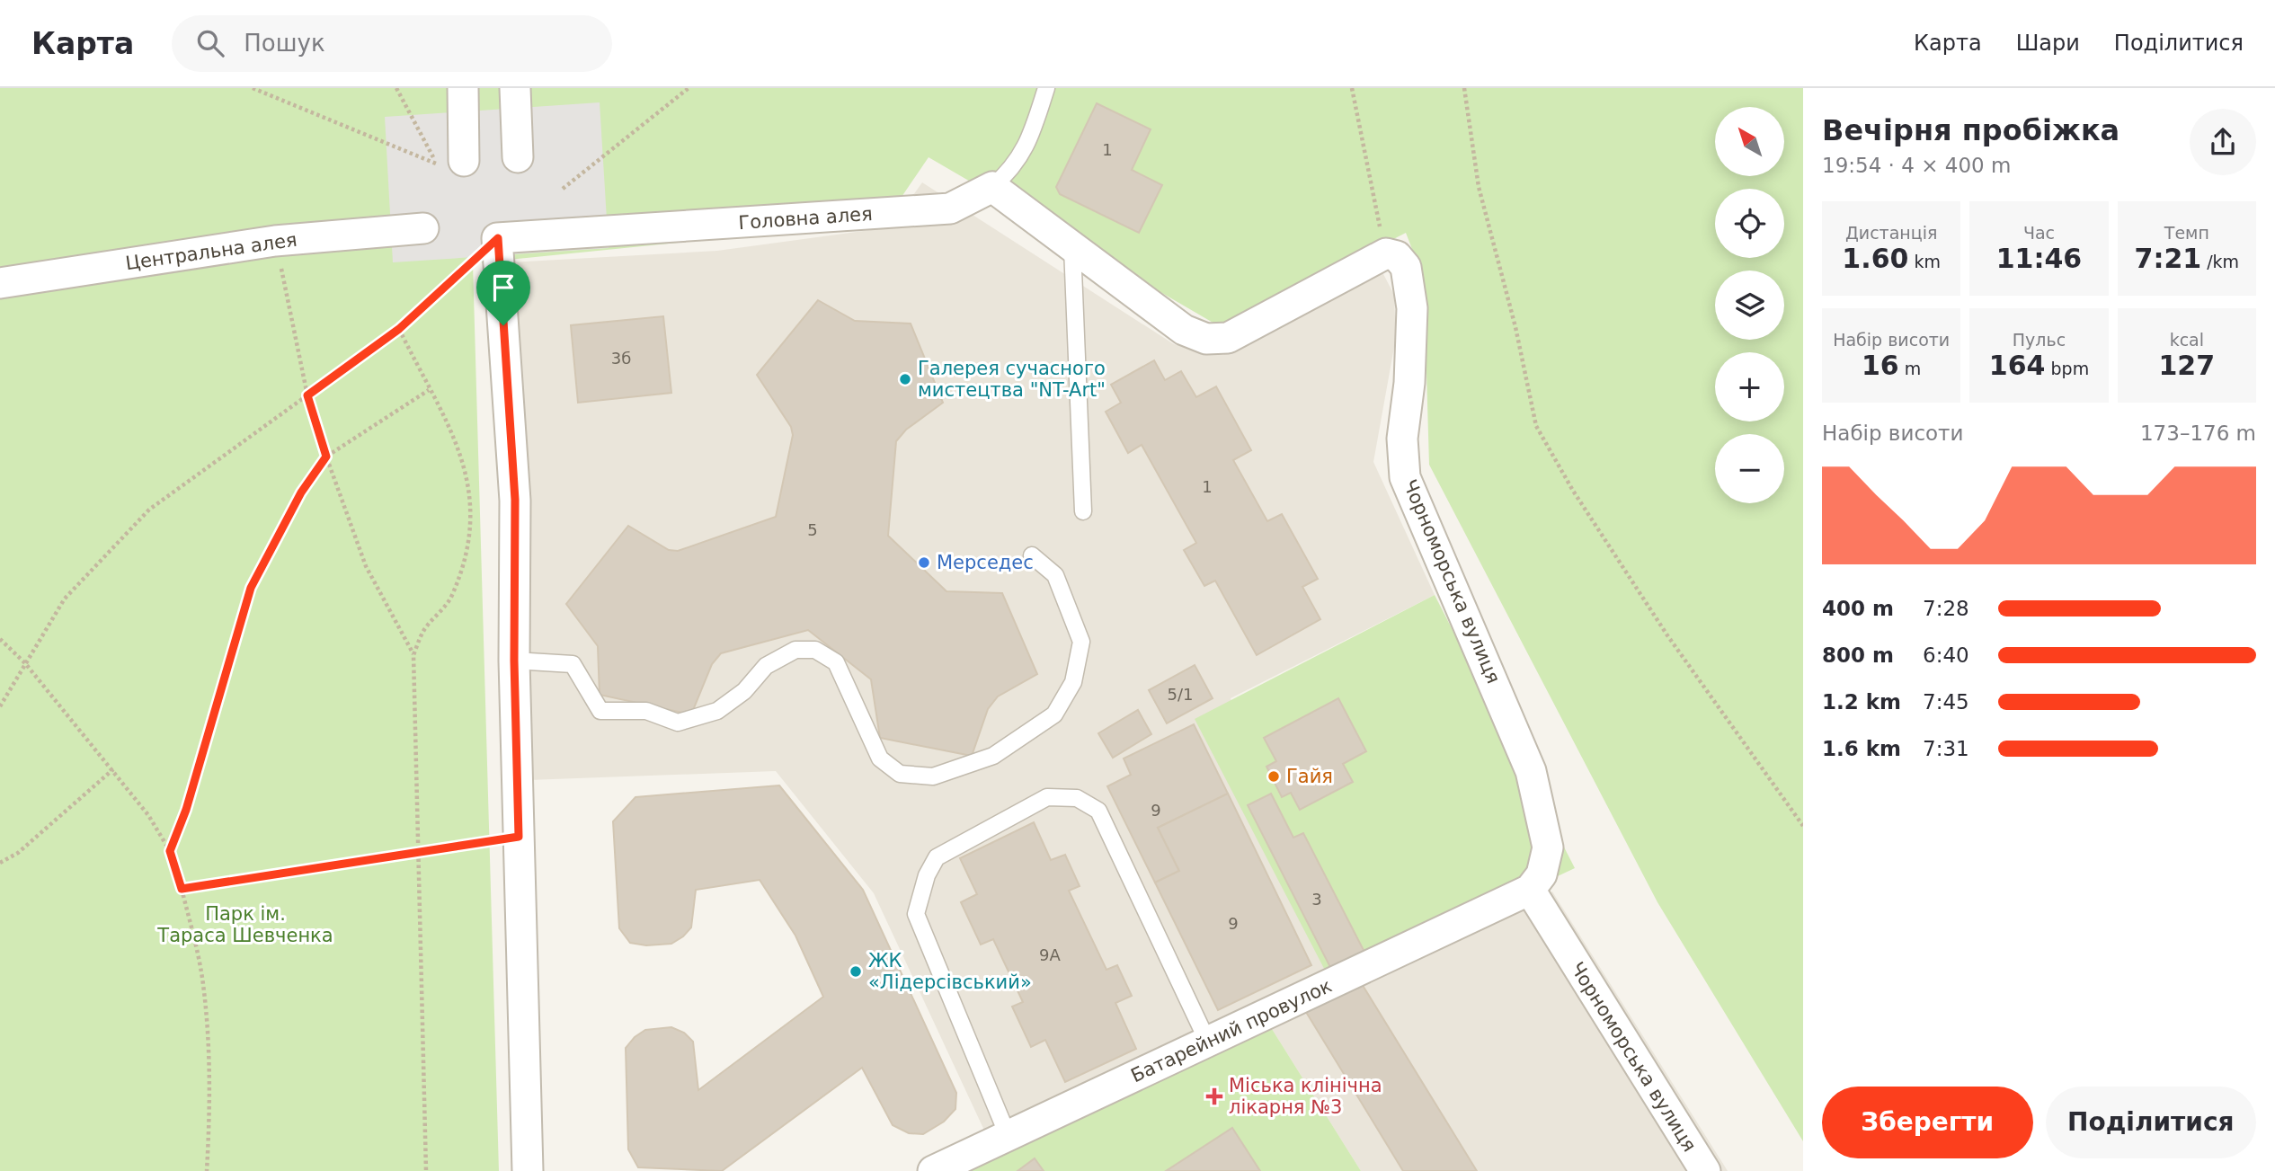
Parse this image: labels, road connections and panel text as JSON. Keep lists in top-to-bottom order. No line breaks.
{"streets":{"street":["Головна алея","Центральна алея","Чорноморська вулиця","Батарейний провулок"]},"crossings":[["Чорноморська вулиця","Батарейний провулок"]],"parks":["Парк ім. Тараса Шевченка"],"places":{"other":["Галерея сучасного мистецтва \"NT-Art\"","Мерседес","Гайя","ЖК «Лідерсівський»"],"health":["Міська клінічна лікарня №3"]},"house_numbers":["1","3б","1","5","5/1","9","3","9","9А"],"north":"top left","page":{"header":"Карта","search":"Пошук","nav":["Карта","Шари","Поділитися"],"heading":["Вечірня пробіжка","19:54 · 4 × 400 m"],"map_buttons":["+","−"],"stats":[["Дистанція","1.60 km"],["Час","11:46"],["Темп","7:21 /km"],["Набір висоти","16 m"],["Пульс","164 bpm"],["kcal","127"]],"chart":["Набір висоти","173–176 m"],"list":[{"name":"400 m","note":"7:28"},{"name":"800 m","note":"6:40"},{"name":"1.2 km","note":"7:45"},{"name":"1.6 km","note":"7:31"}],"buttons":["Зберегти","Поділитися"]}}
